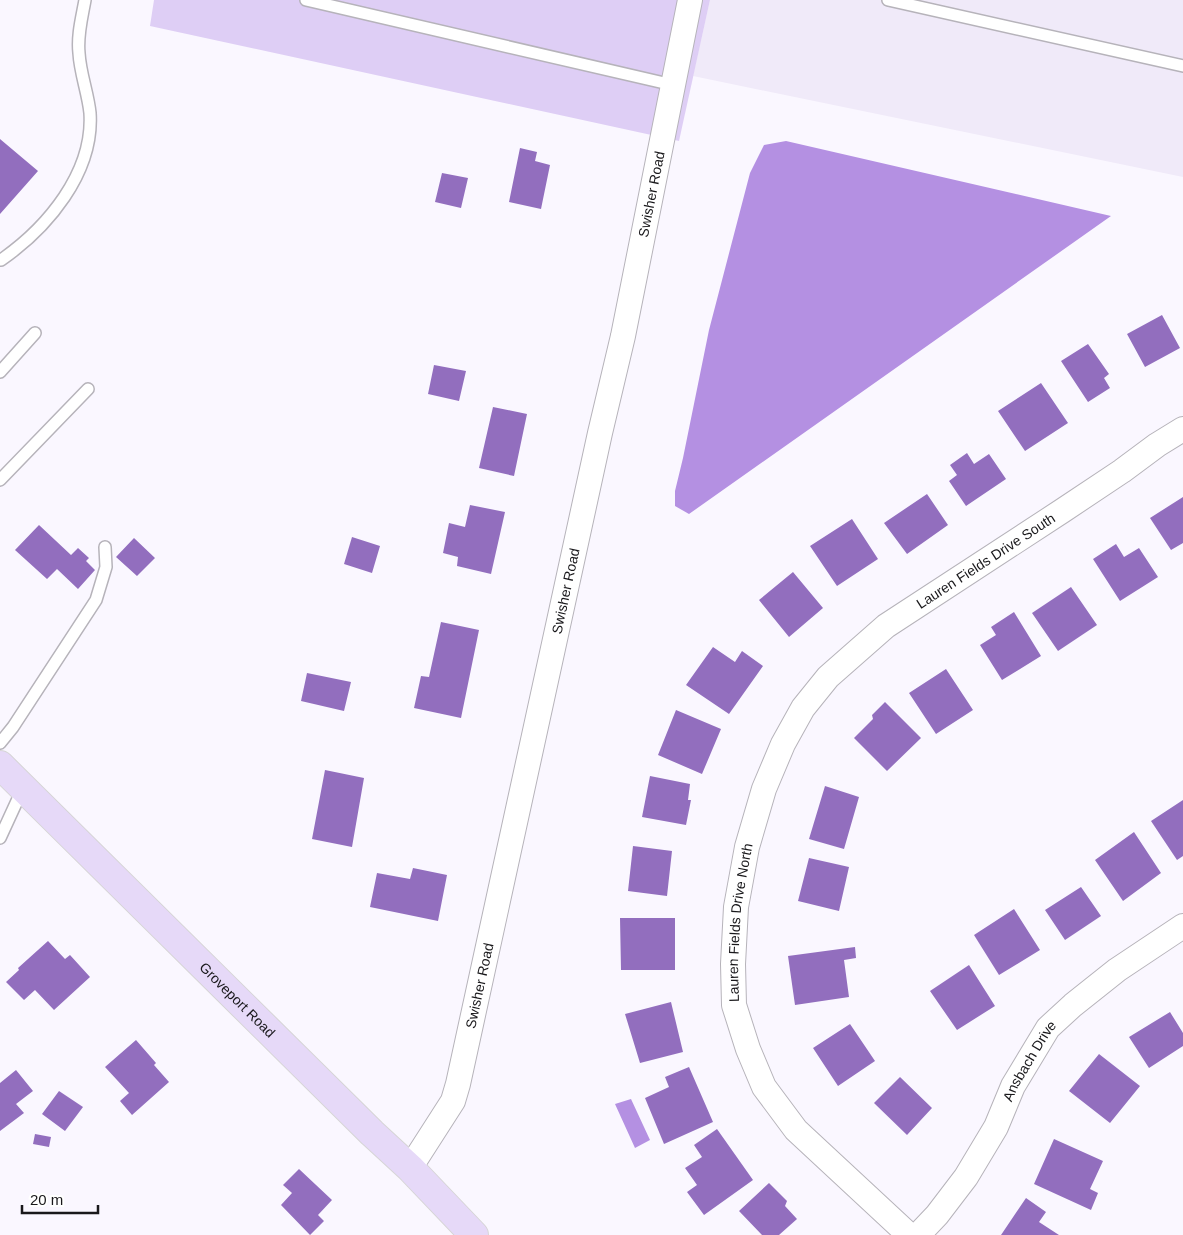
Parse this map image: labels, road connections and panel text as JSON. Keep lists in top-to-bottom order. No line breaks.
{"streets":{"main road":["Groveport Road"],"street":["Swisher Road","Lauren Fields Drive South","Lauren Fields Drive North","Ansbach Drive"]},"crossings":[["Swisher Road","Groveport Road"],["Lauren Fields Drive South","Lauren Fields Drive North"]],"scale_bar":"20 m"}
